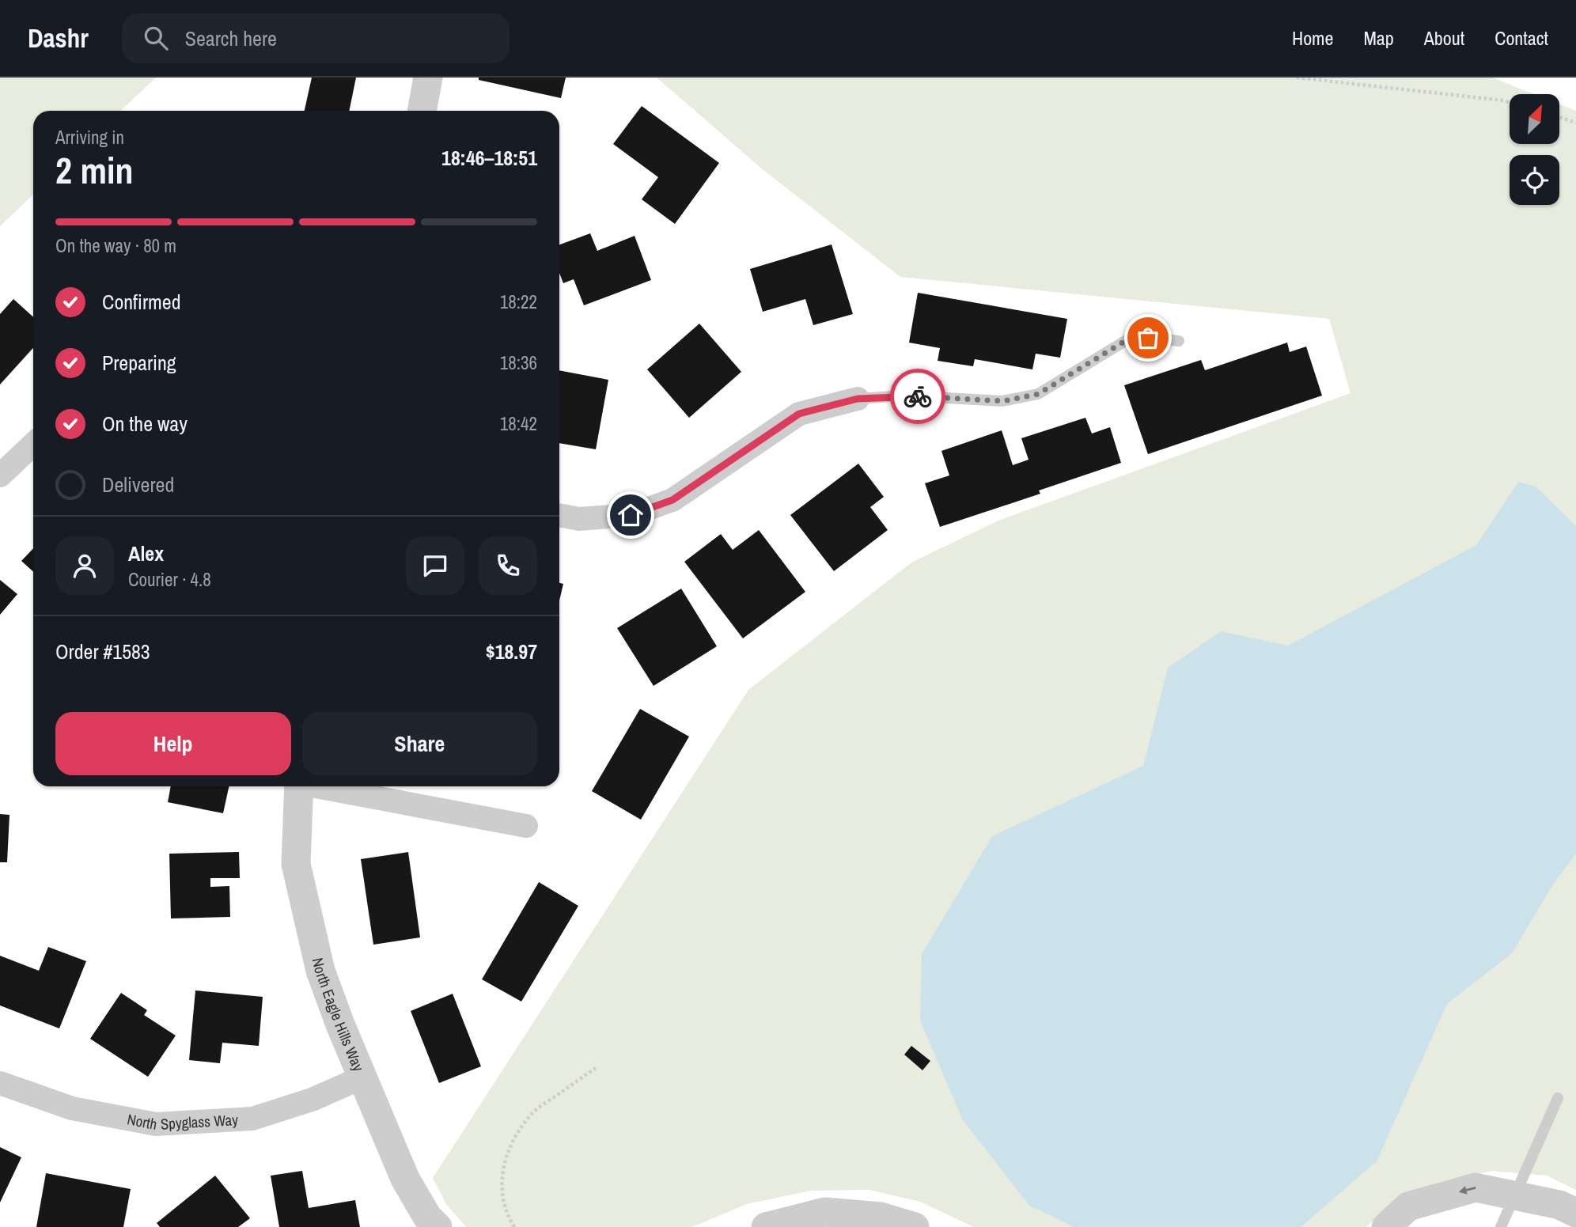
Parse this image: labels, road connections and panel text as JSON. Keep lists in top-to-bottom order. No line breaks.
{"streets":{"street":["North Eagle Hills Way","North Spyglass Way"]},"crossings":[["North Eagle Hills Way","North Spyglass Way"]],"north":"top right","page":{"header":"Dashr","search":"Search here","nav":["Home","Map","About","Contact"],"heading":["2 min","Arriving in","18:46–18:51"],"panel":["Alex","Courier · 4.8","Order #1583","$18.97"],"bar":"On the way · 80 m","list":[["Confirmed","18:22"],["Preparing","18:36"],["On the way","18:42"],"Delivered"],"buttons":["Help","Share"]}}
